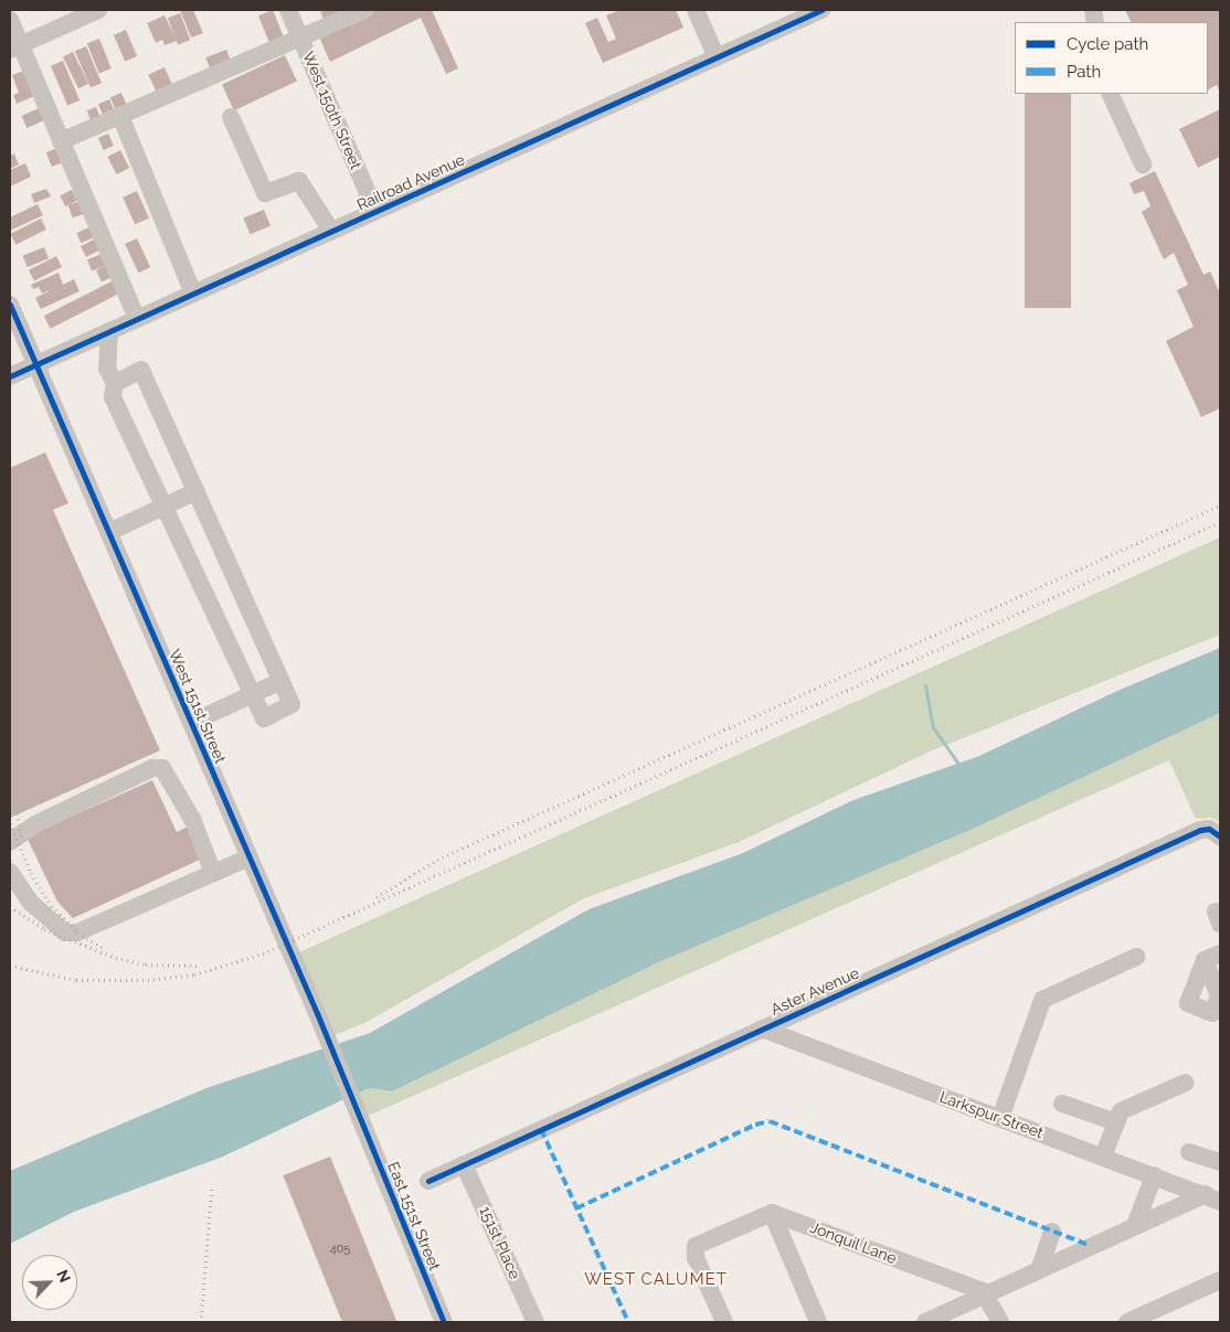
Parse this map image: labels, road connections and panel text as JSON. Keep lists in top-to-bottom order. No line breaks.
{"streets":{"street":["West 150th Street","Railroad Avenue","West 151st Street","Aster Avenue","Larkspur Street","East 151st Street","151st Place","Jonquil Lane"]},"crossings":[["West 150th Street","Railroad Avenue"],["Railroad Avenue","West 151st Street"],["West 151st Street","East 151st Street"],["Aster Avenue","Larkspur Street"],["Aster Avenue","151st Place"]],"districts":["WEST CALUMET"],"house_numbers":["405"],"legend":["Cycle path","Path"],"north":"top right"}
